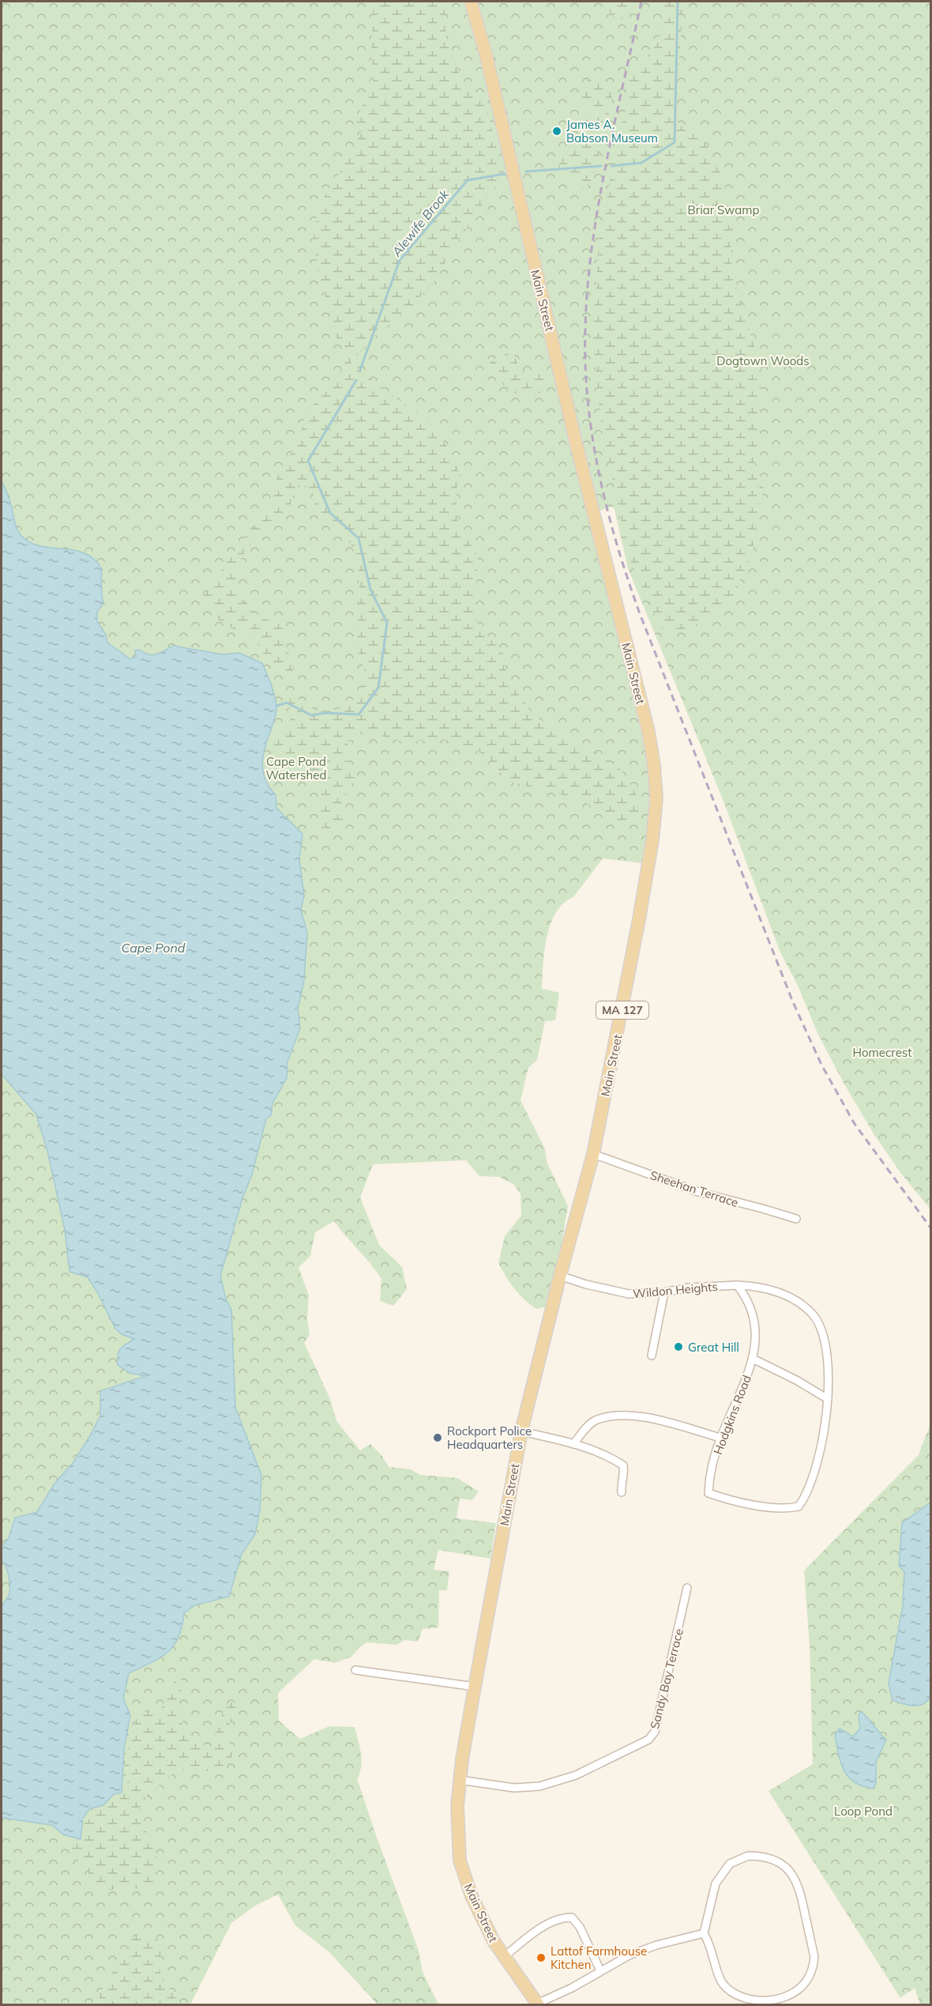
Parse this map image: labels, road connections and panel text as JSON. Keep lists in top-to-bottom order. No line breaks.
{"streets":{"main road":["Main Street","MA 127"],"street":["Sheehan Terrace","Wildon Heights","Hodgkins Road","Sandy Bay Terrace"]},"crossings":[["Main Street","Sheehan Terrace"],["Main Street","Wildon Heights"],["Main Street","Sandy Bay Terrace"],["Wildon Heights","Hodgkins Road"]],"water":["Alewife Brook","Cape Pond"],"parks":["Briar Swamp","Dogtown Woods","Cape Pond Watershed","Homecrest","Loop Pond"],"places":["James A. Babson Museum","Great Hill","Rockport Police Headquarters","Lattof Farmhouse Kitchen"]}
